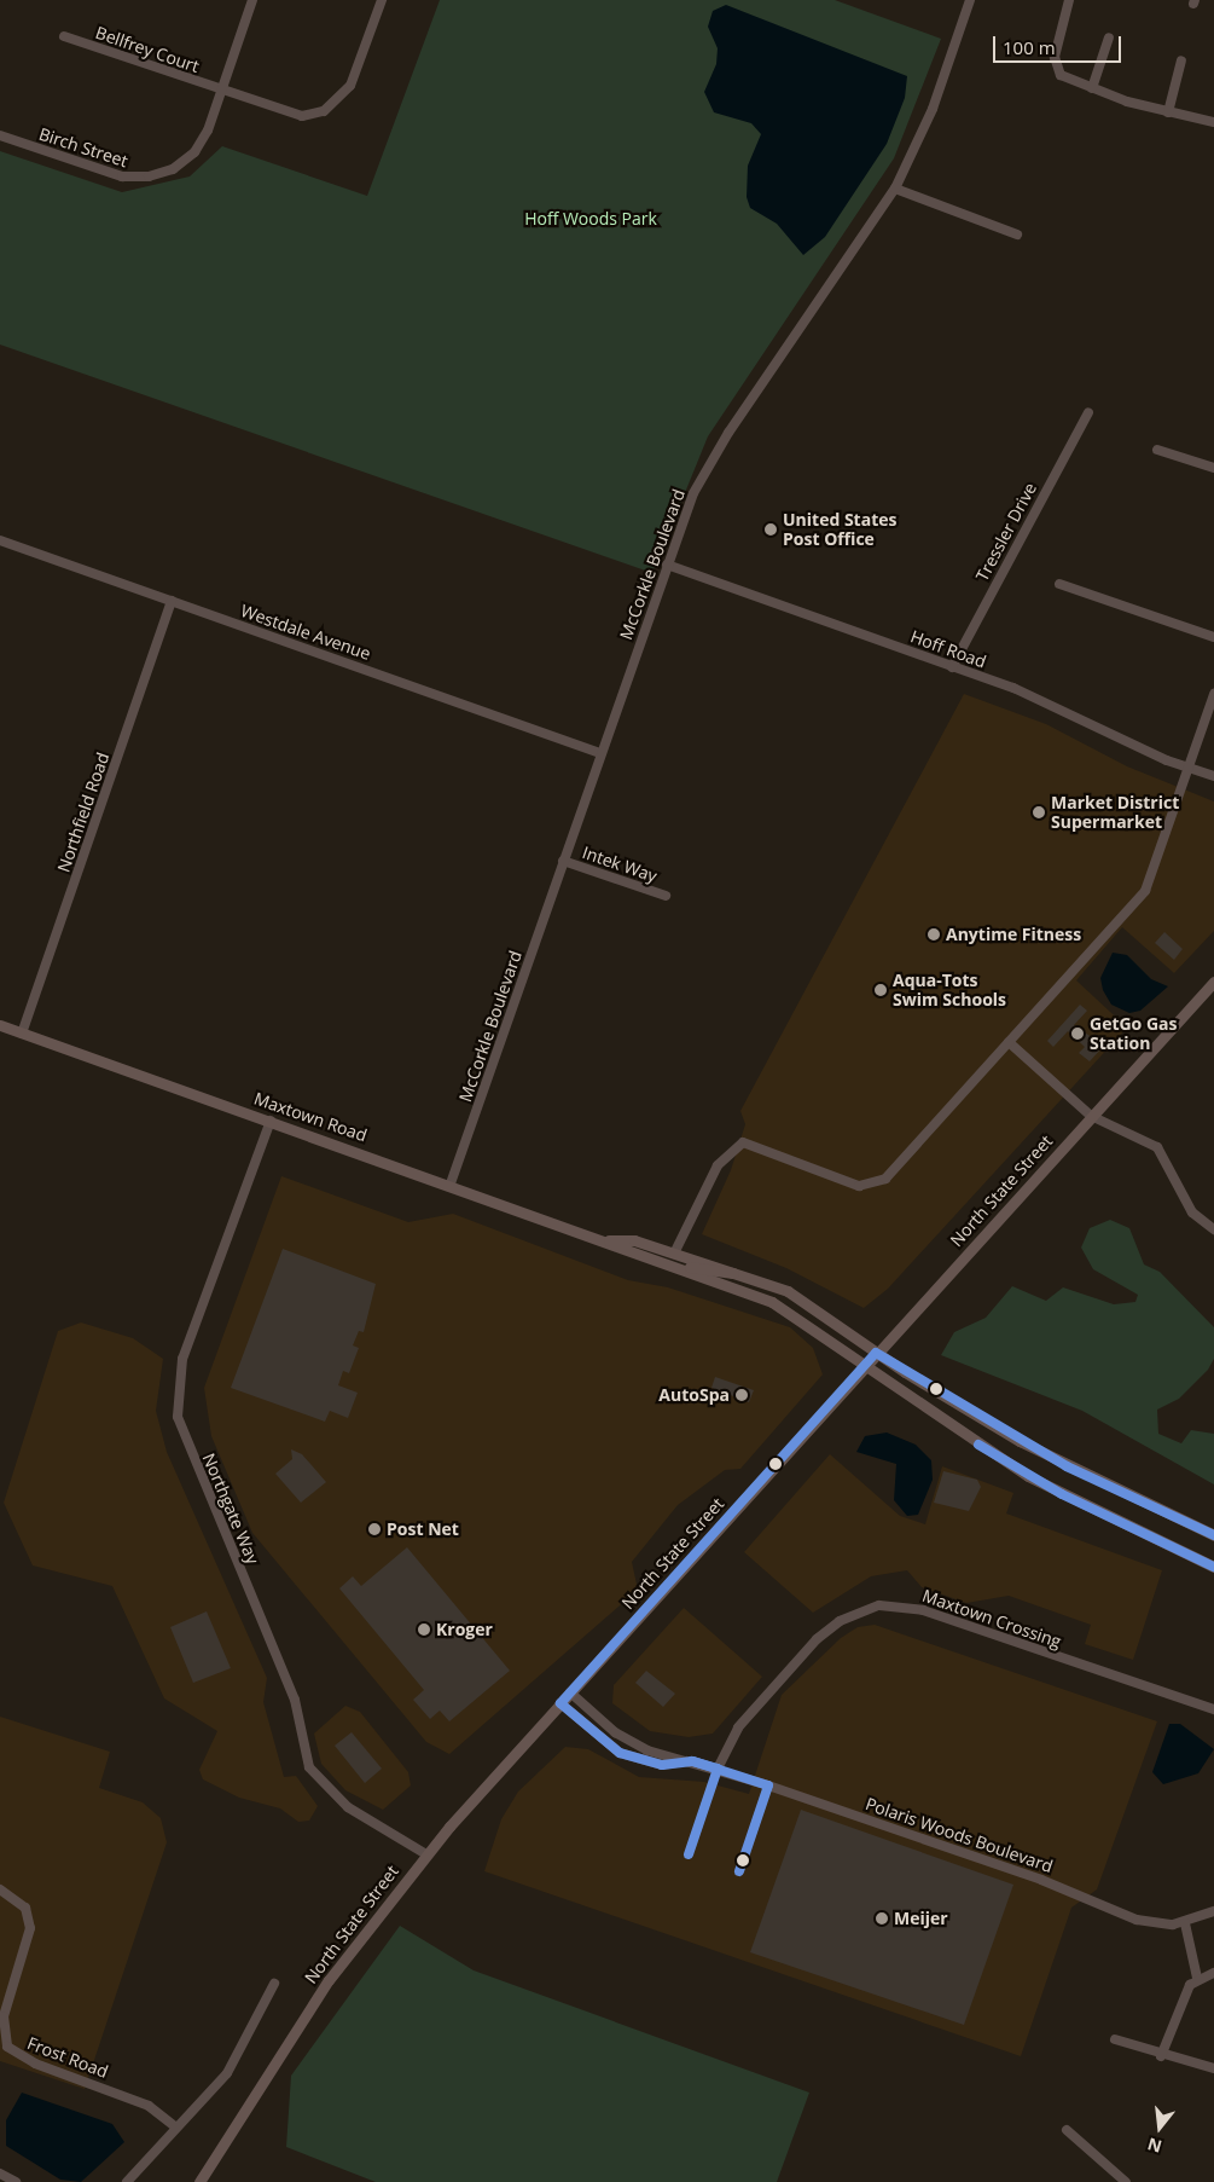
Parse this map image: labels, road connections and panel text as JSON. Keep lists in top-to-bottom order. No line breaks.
{"streets":{"main road":["Maxtown Road","North State Street"],"street":["Bellfrey Court","Birch Street","Tressler Drive","McCorkle Boulevard","Westdale Avenue","Hoff Road","Northfield Road","Intek Way","Northgate Way","Maxtown Crossing","Polaris Woods Boulevard","Frost Road"]},"crossings":[["Bellfrey Court","Birch Street"],["Tressler Drive","Hoff Road"],["McCorkle Boulevard","Westdale Avenue"],["McCorkle Boulevard","Hoff Road"],["McCorkle Boulevard","Intek Way"],["McCorkle Boulevard","Maxtown Road"],["Westdale Avenue","Northfield Road"],["Northfield Road","Maxtown Road"],["Maxtown Road","North State Street"],["Maxtown Road","Northgate Way"],["North State Street","Northgate Way"],["North State Street","Polaris Woods Boulevard"],["Maxtown Crossing","Polaris Woods Boulevard"]],"parks":["Hoff Woods Park"],"places":["United States Post Office","Market District Supermarket","Anytime Fitness","Aqua-Tots Swim Schools","GetGo Gas Station","AutoSpa","Post Net","Kroger","Meijer"],"scale_bar":"100 m","north":"bottom"}
